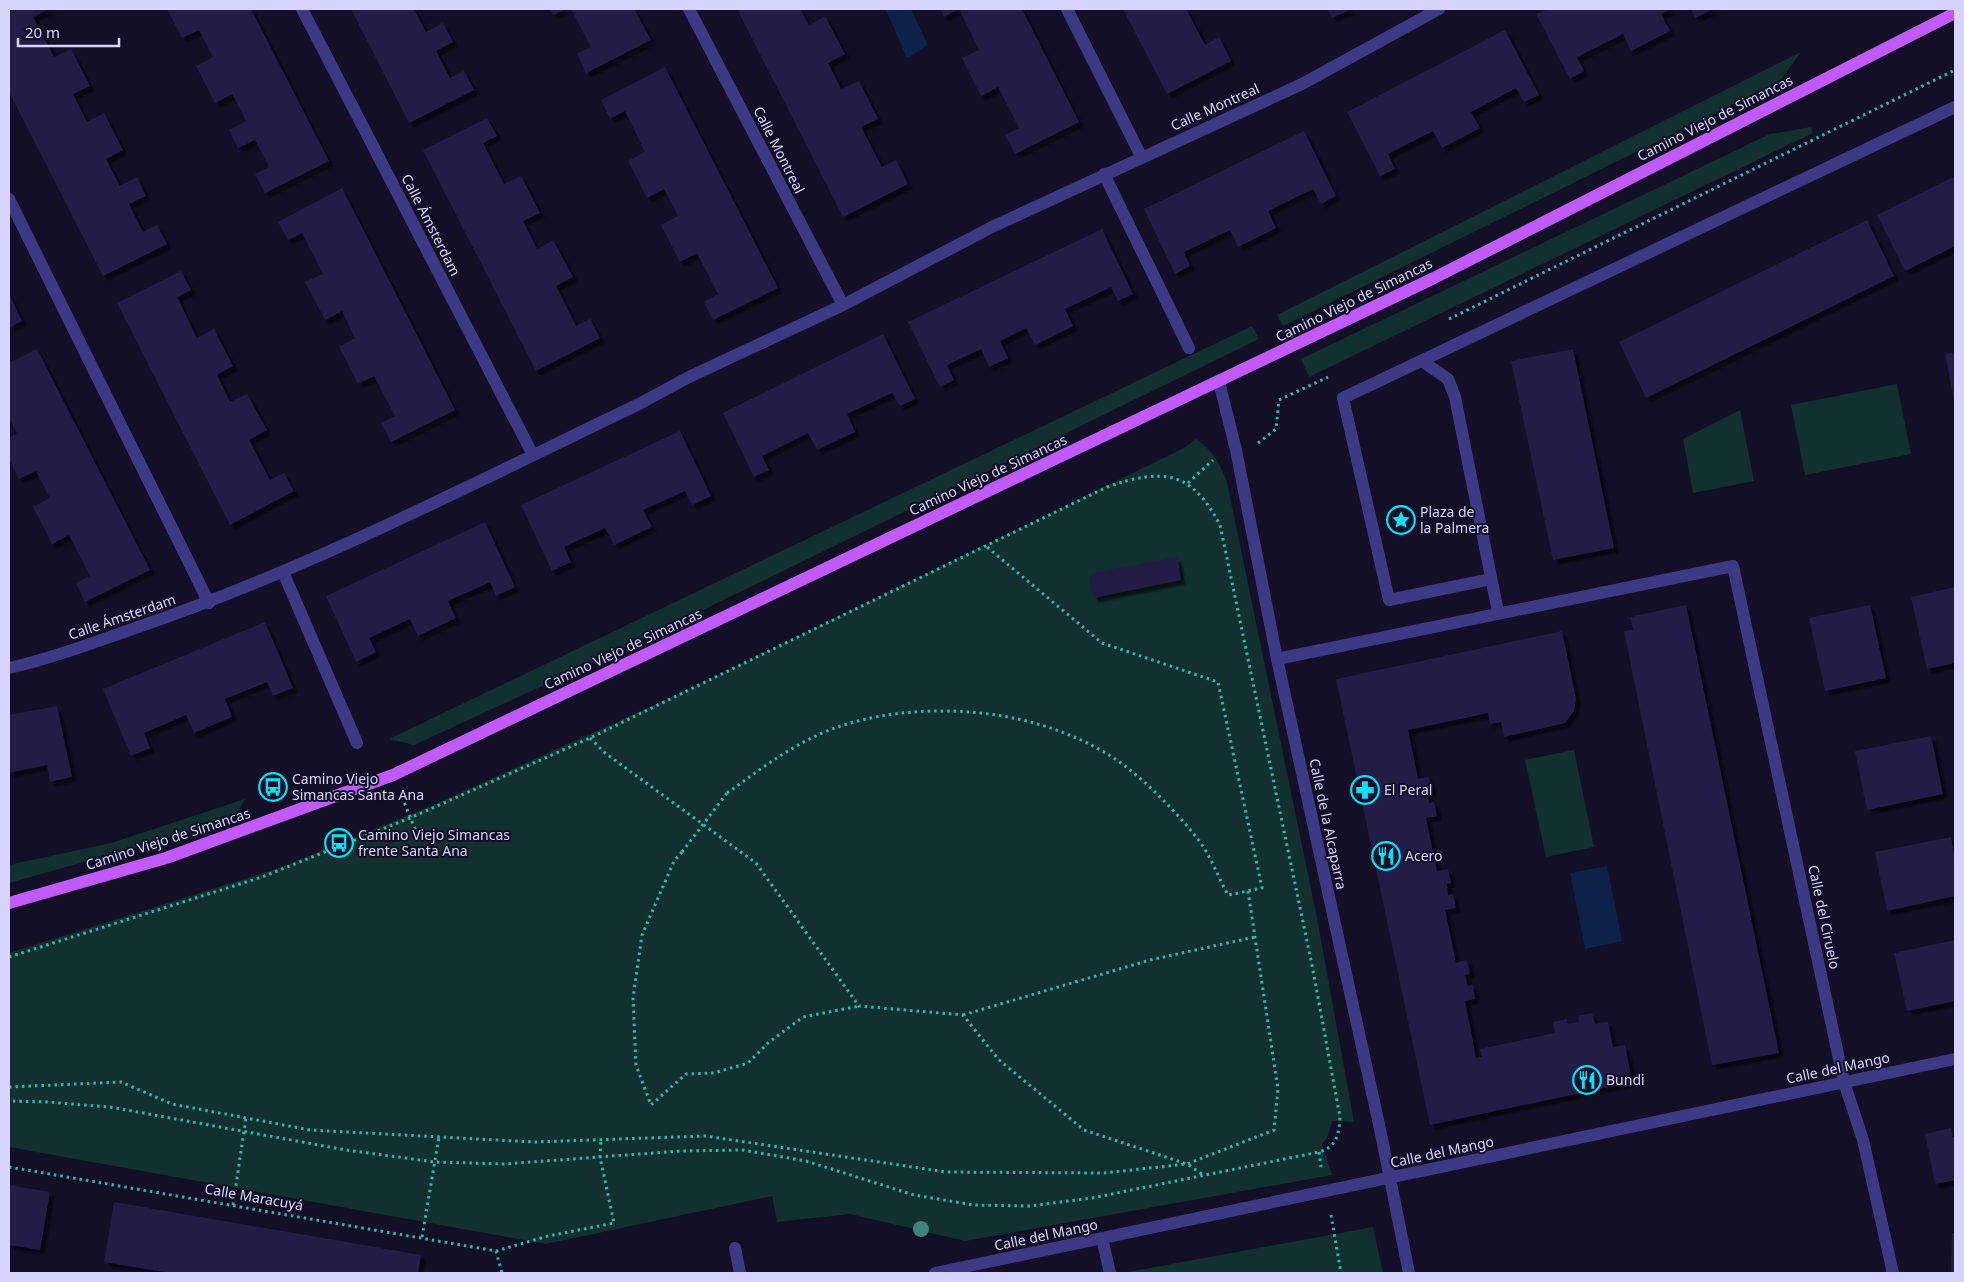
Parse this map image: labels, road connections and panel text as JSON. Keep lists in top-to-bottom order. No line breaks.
{"streets":{"main road":["Camino Viejo de Simancas"],"street":["Calle Montreal","Calle Ámsterdam","Calle de la Alcaparra","Calle del Ciruelo","Calle del Mango"],"path":["Calle Maracuyá"]},"crossings":[["Calle Montreal","Calle Ámsterdam"],["Camino Viejo de Simancas","Calle de la Alcaparra"],["Calle de la Alcaparra","Calle del Mango"],["Calle del Ciruelo","Calle del Mango"]],"places":{"place":["Plaza de la Palmera"],"bus stop":["Camino Viejo Simancas Santa Ana","Camino Viejo Simancas frente Santa Ana"],"pharmacy":["El Peral"],"restaurant":["Acero","Bundi"]},"scale_bar":"20 m"}
